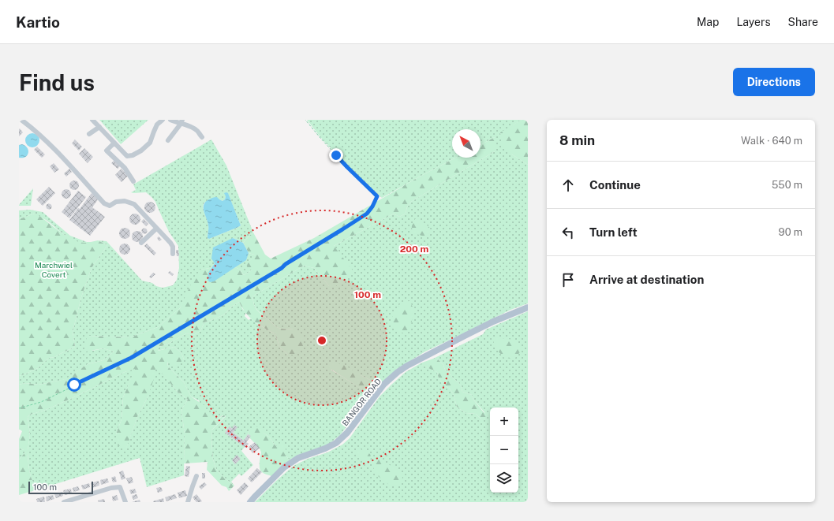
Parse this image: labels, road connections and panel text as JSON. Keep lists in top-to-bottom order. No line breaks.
{"streets":{"main road":["BANGOR ROAD"]},"parks":["Marchwiel Covert"],"scale_bar":"100 m","north":"top left","page":{"header":"Kartio","nav":["Map","Layers","Share"],"buttons":"Directions","title":"Find us","heading":["8 min","Walk · 640 m"],"list":[["Continue","550 m"],["Turn left","90 m"],"Arrive at destination"],"map_buttons":["+","−"],"scale":"100 m"},"rings":["200 m","100 m"]}
